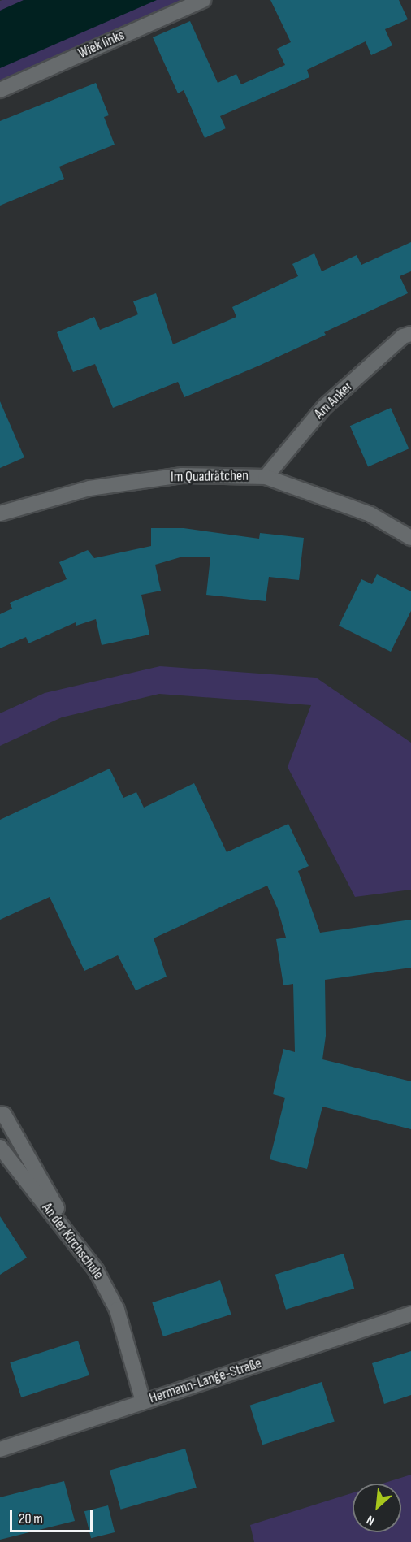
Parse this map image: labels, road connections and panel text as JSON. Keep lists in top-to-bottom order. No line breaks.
{"streets":{"street":["Wiek links","Am Anker","Im Quadrätchen","An der Kirchschule","Hermann-Lange-Straße"]},"crossings":[["Am Anker","Im Quadrätchen"],["An der Kirchschule","Hermann-Lange-Straße"]],"scale_bar":"20 m","north":"bottom left"}
